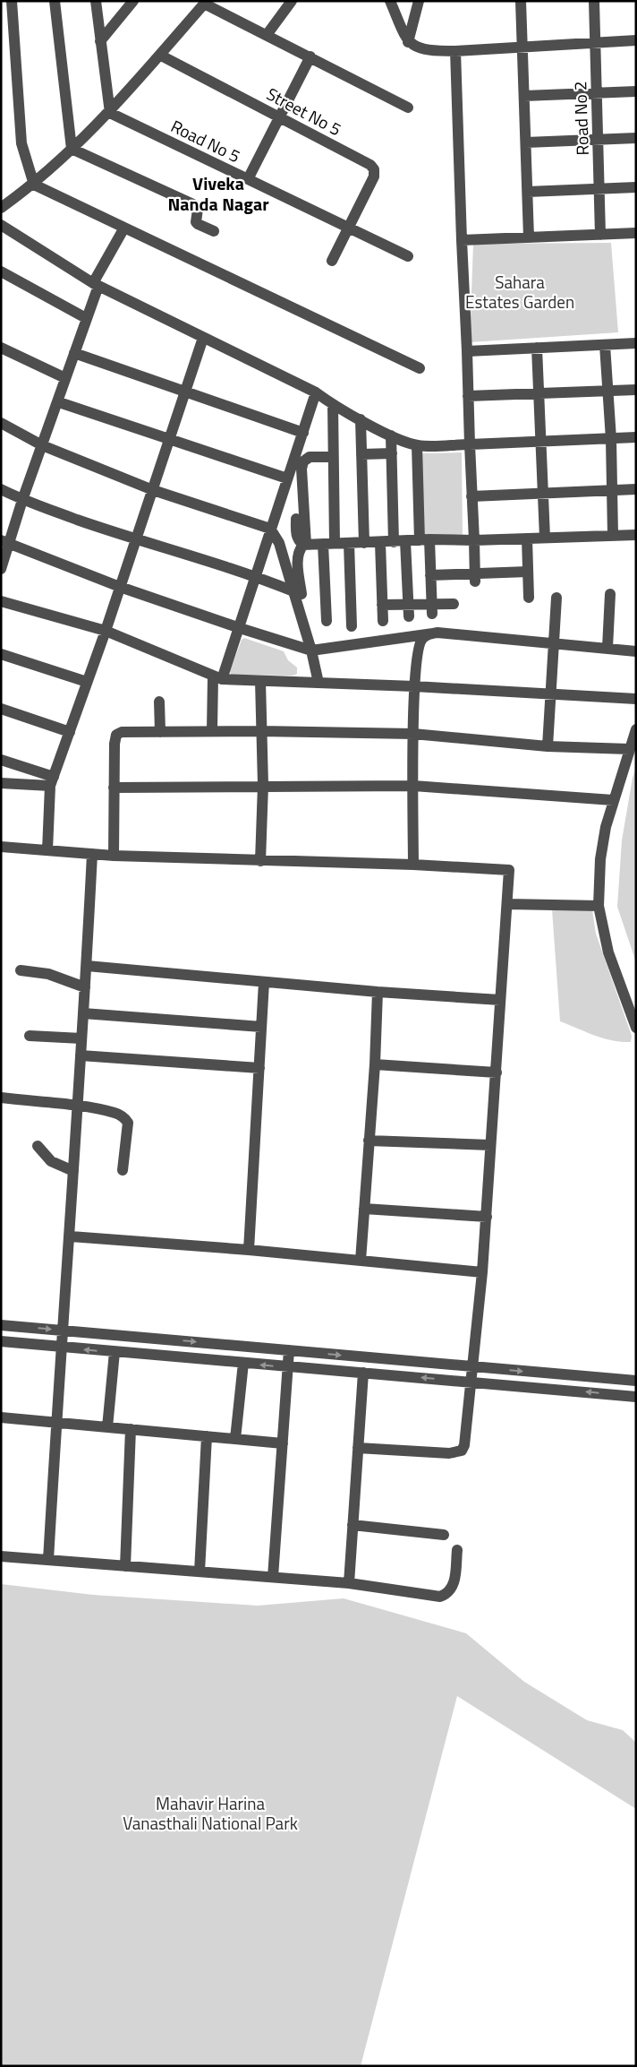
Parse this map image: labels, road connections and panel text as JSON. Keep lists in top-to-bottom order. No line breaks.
{"streets":{"street":["Street No 5","Road No 2","Road No 5"]},"crossings":[["Street No 5","Road No 5"]],"districts":["Viveka Nanda Nagar"],"parks":["Sahara Estates Garden","Mahavir Harina Vanasthali National Park"]}
